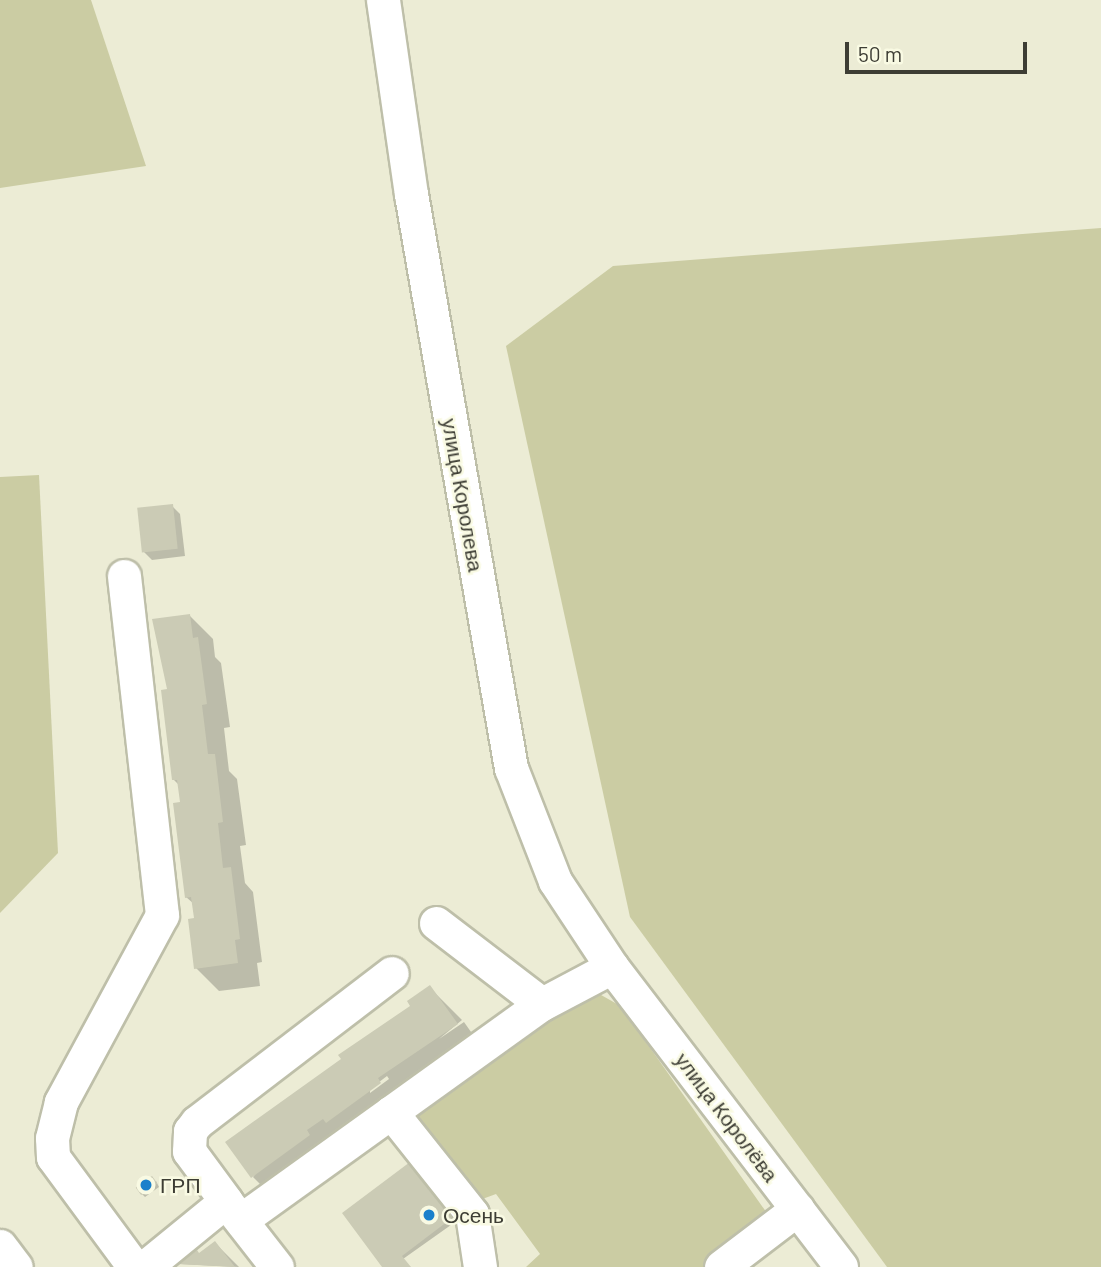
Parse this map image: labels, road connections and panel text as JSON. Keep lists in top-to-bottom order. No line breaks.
{"streets":{"street":["улица Королева","улица Королёва"]},"crossings":[["улица Королева","улица Королёва"]],"places":["ГРП","Осень"],"scale_bar":"50 m"}
